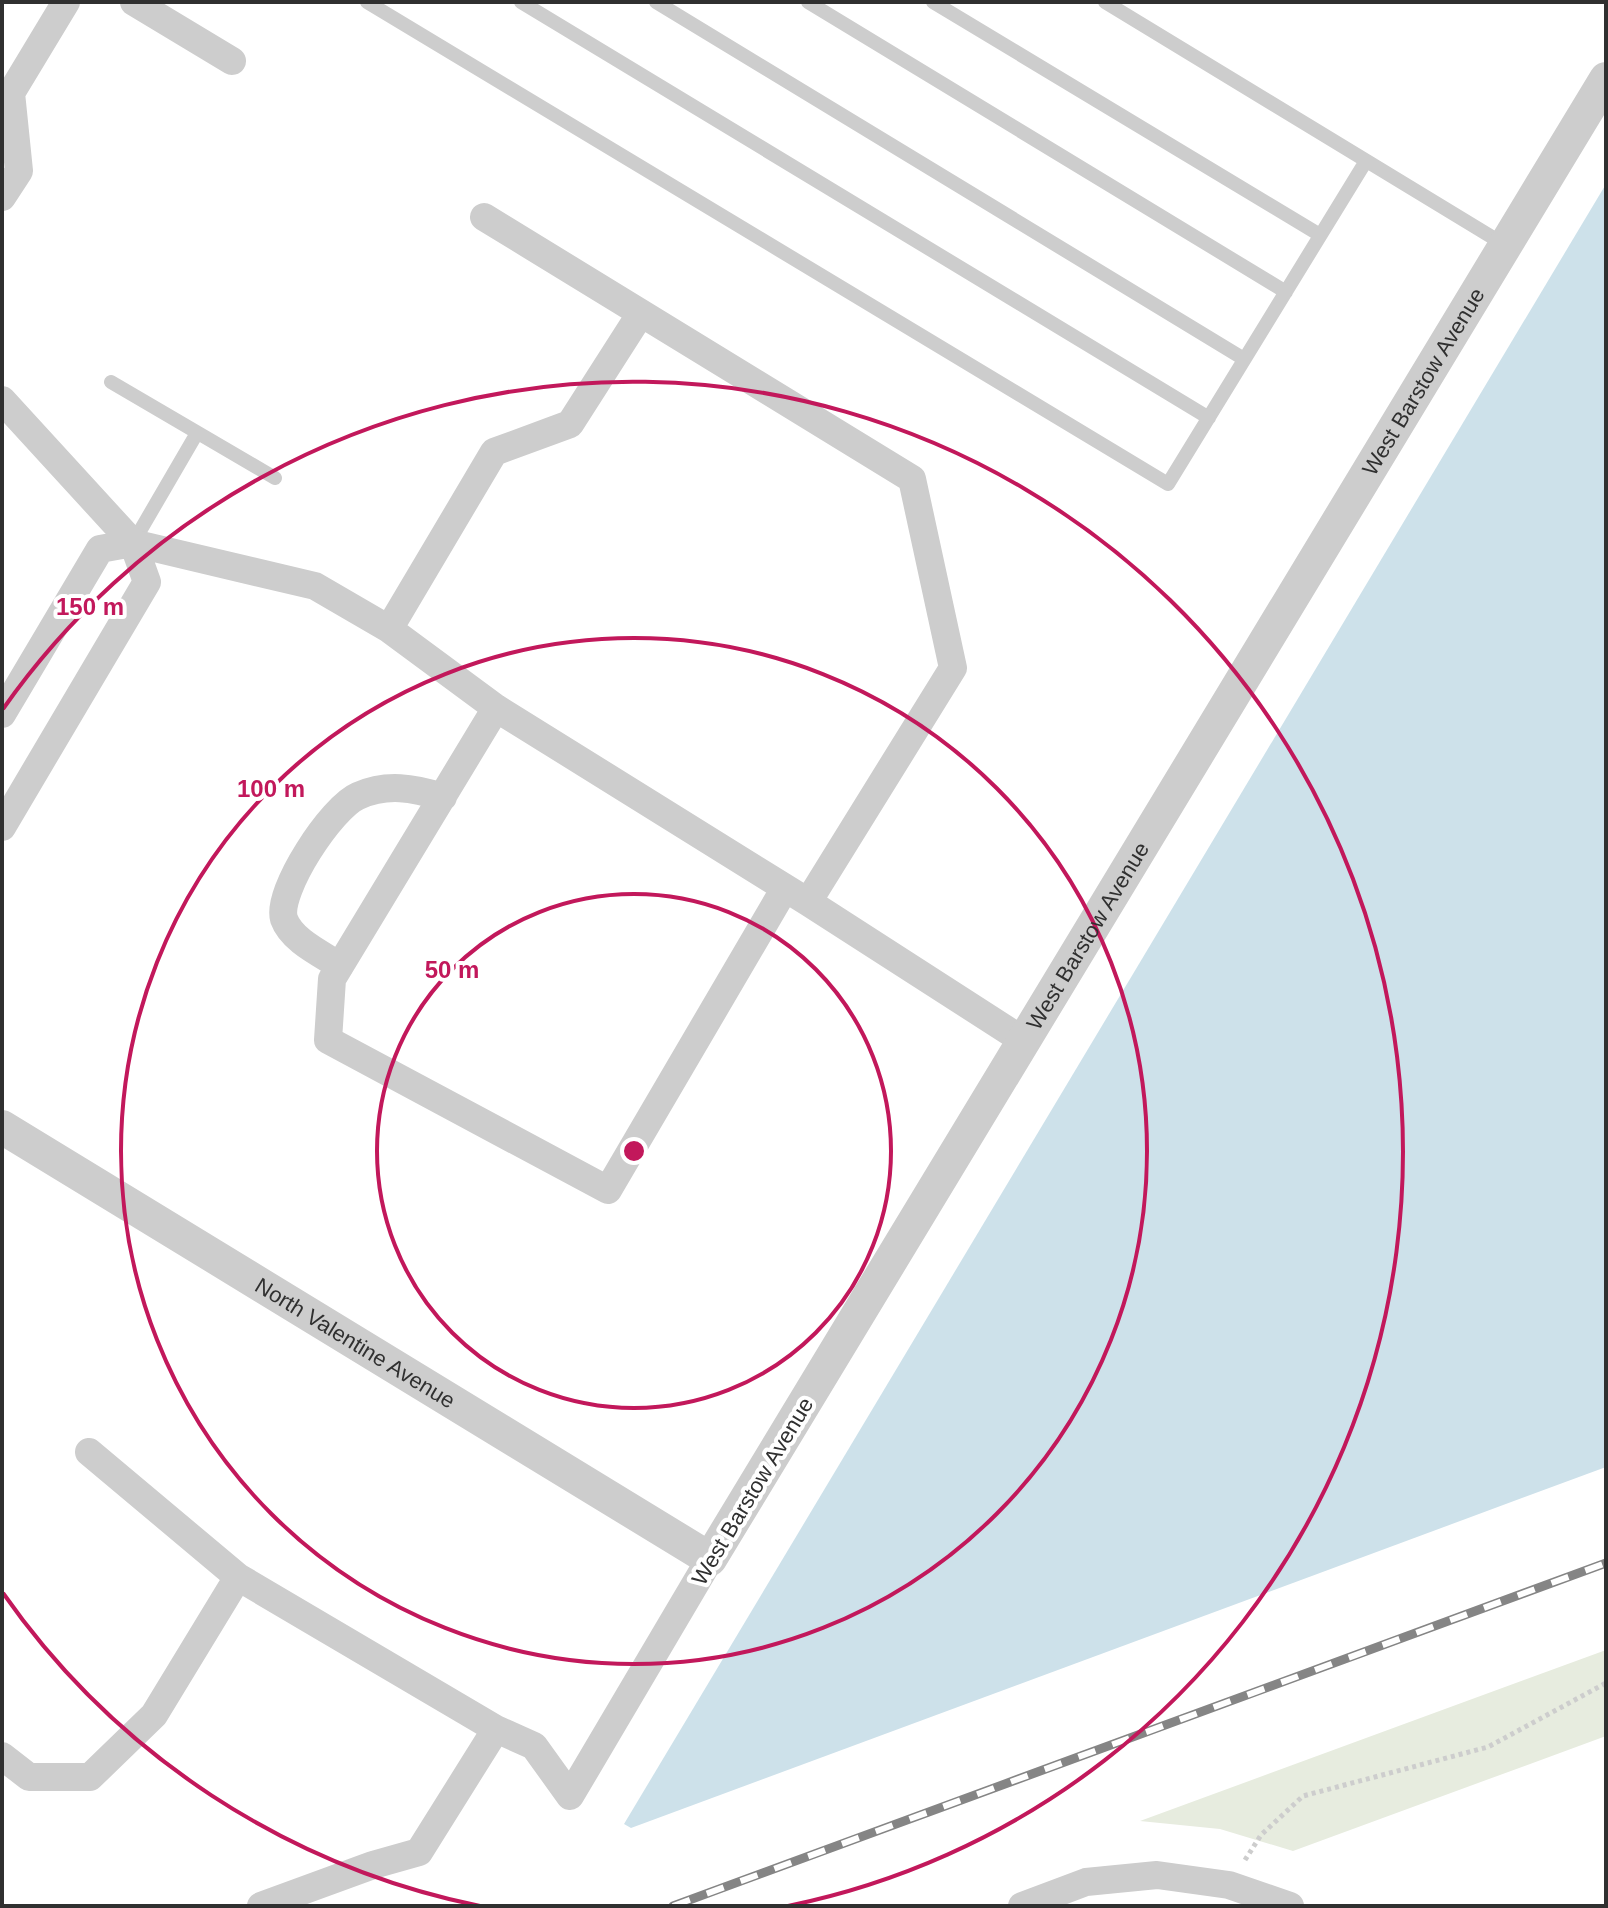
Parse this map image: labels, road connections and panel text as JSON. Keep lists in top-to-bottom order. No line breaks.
{"streets":{"street":["West Barstow Avenue","North Valentine Avenue"]},"crossings":[["West Barstow Avenue","North Valentine Avenue"]],"rings":["150 m","100 m","50 m"]}
